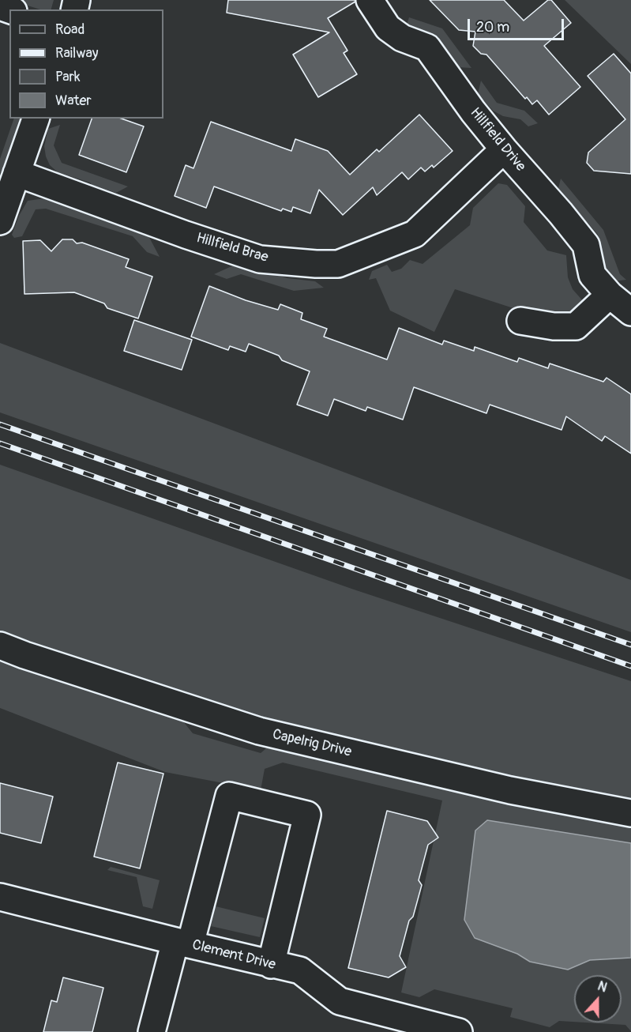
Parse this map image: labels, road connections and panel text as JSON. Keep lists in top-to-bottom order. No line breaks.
{"streets":{"street":["Hillfield Drive","Hillfield Brae","Capelrig Drive","Clement Drive"]},"crossings":[["Hillfield Drive","Hillfield Brae"]],"legend":["Road","Railway","Park","Water"],"scale_bar":"20 m","north":"top"}
